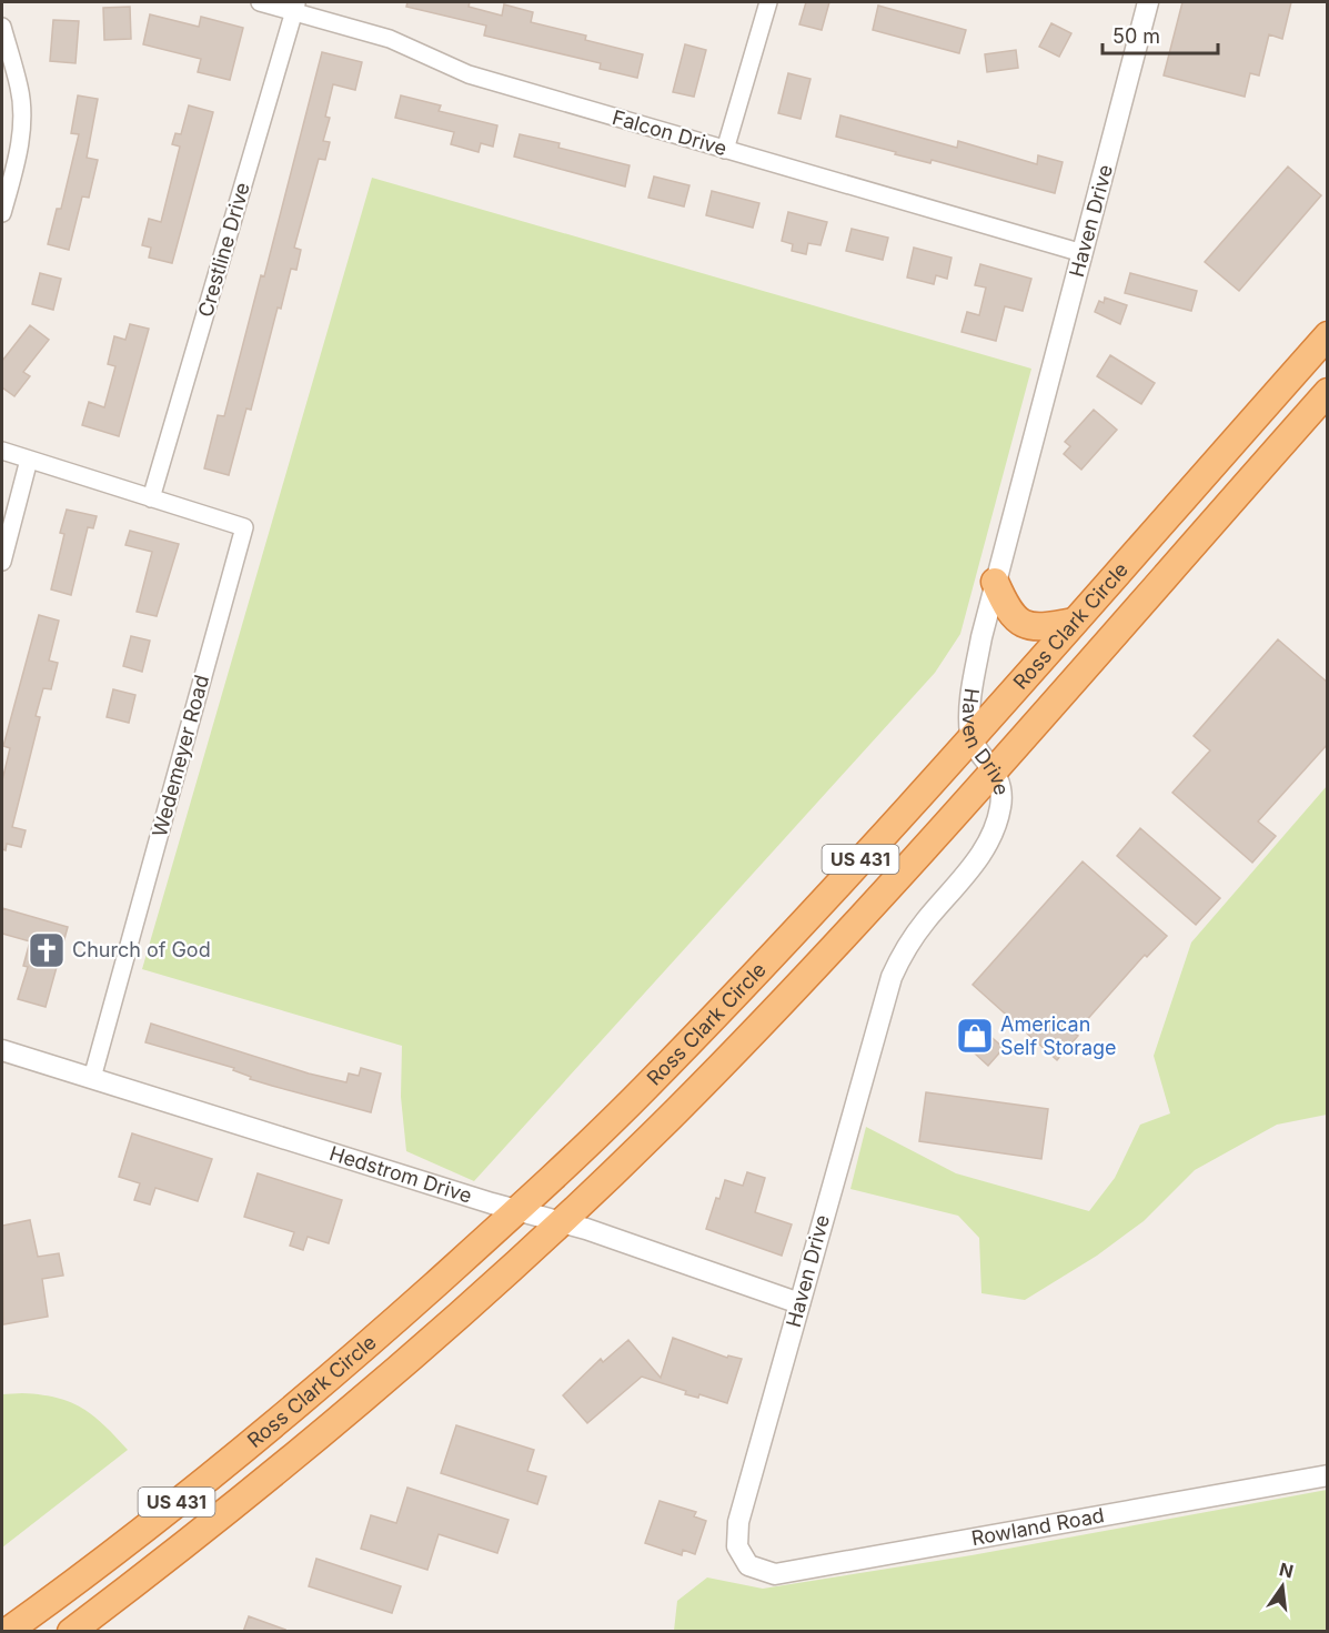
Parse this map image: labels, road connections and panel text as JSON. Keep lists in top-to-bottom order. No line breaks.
{"streets":{"highway":["Ross Clark Circle","US 431"],"street":["Falcon Drive","Haven Drive","Crestline Drive","Wedemeyer Road","Hedstrom Drive","Rowland Road"]},"crossings":[["Falcon Drive","Haven Drive"],["Falcon Drive","Crestline Drive"],["Haven Drive","Ross Clark Circle"],["Haven Drive","Hedstrom Drive"],["Haven Drive","Rowland Road"],["Crestline Drive","Wedemeyer Road"],["Ross Clark Circle","Hedstrom Drive"],["Wedemeyer Road","Hedstrom Drive"]],"places":{"church":["Church of God"],"shop":["American Self Storage"]},"scale_bar":"50 m","north":"top"}
